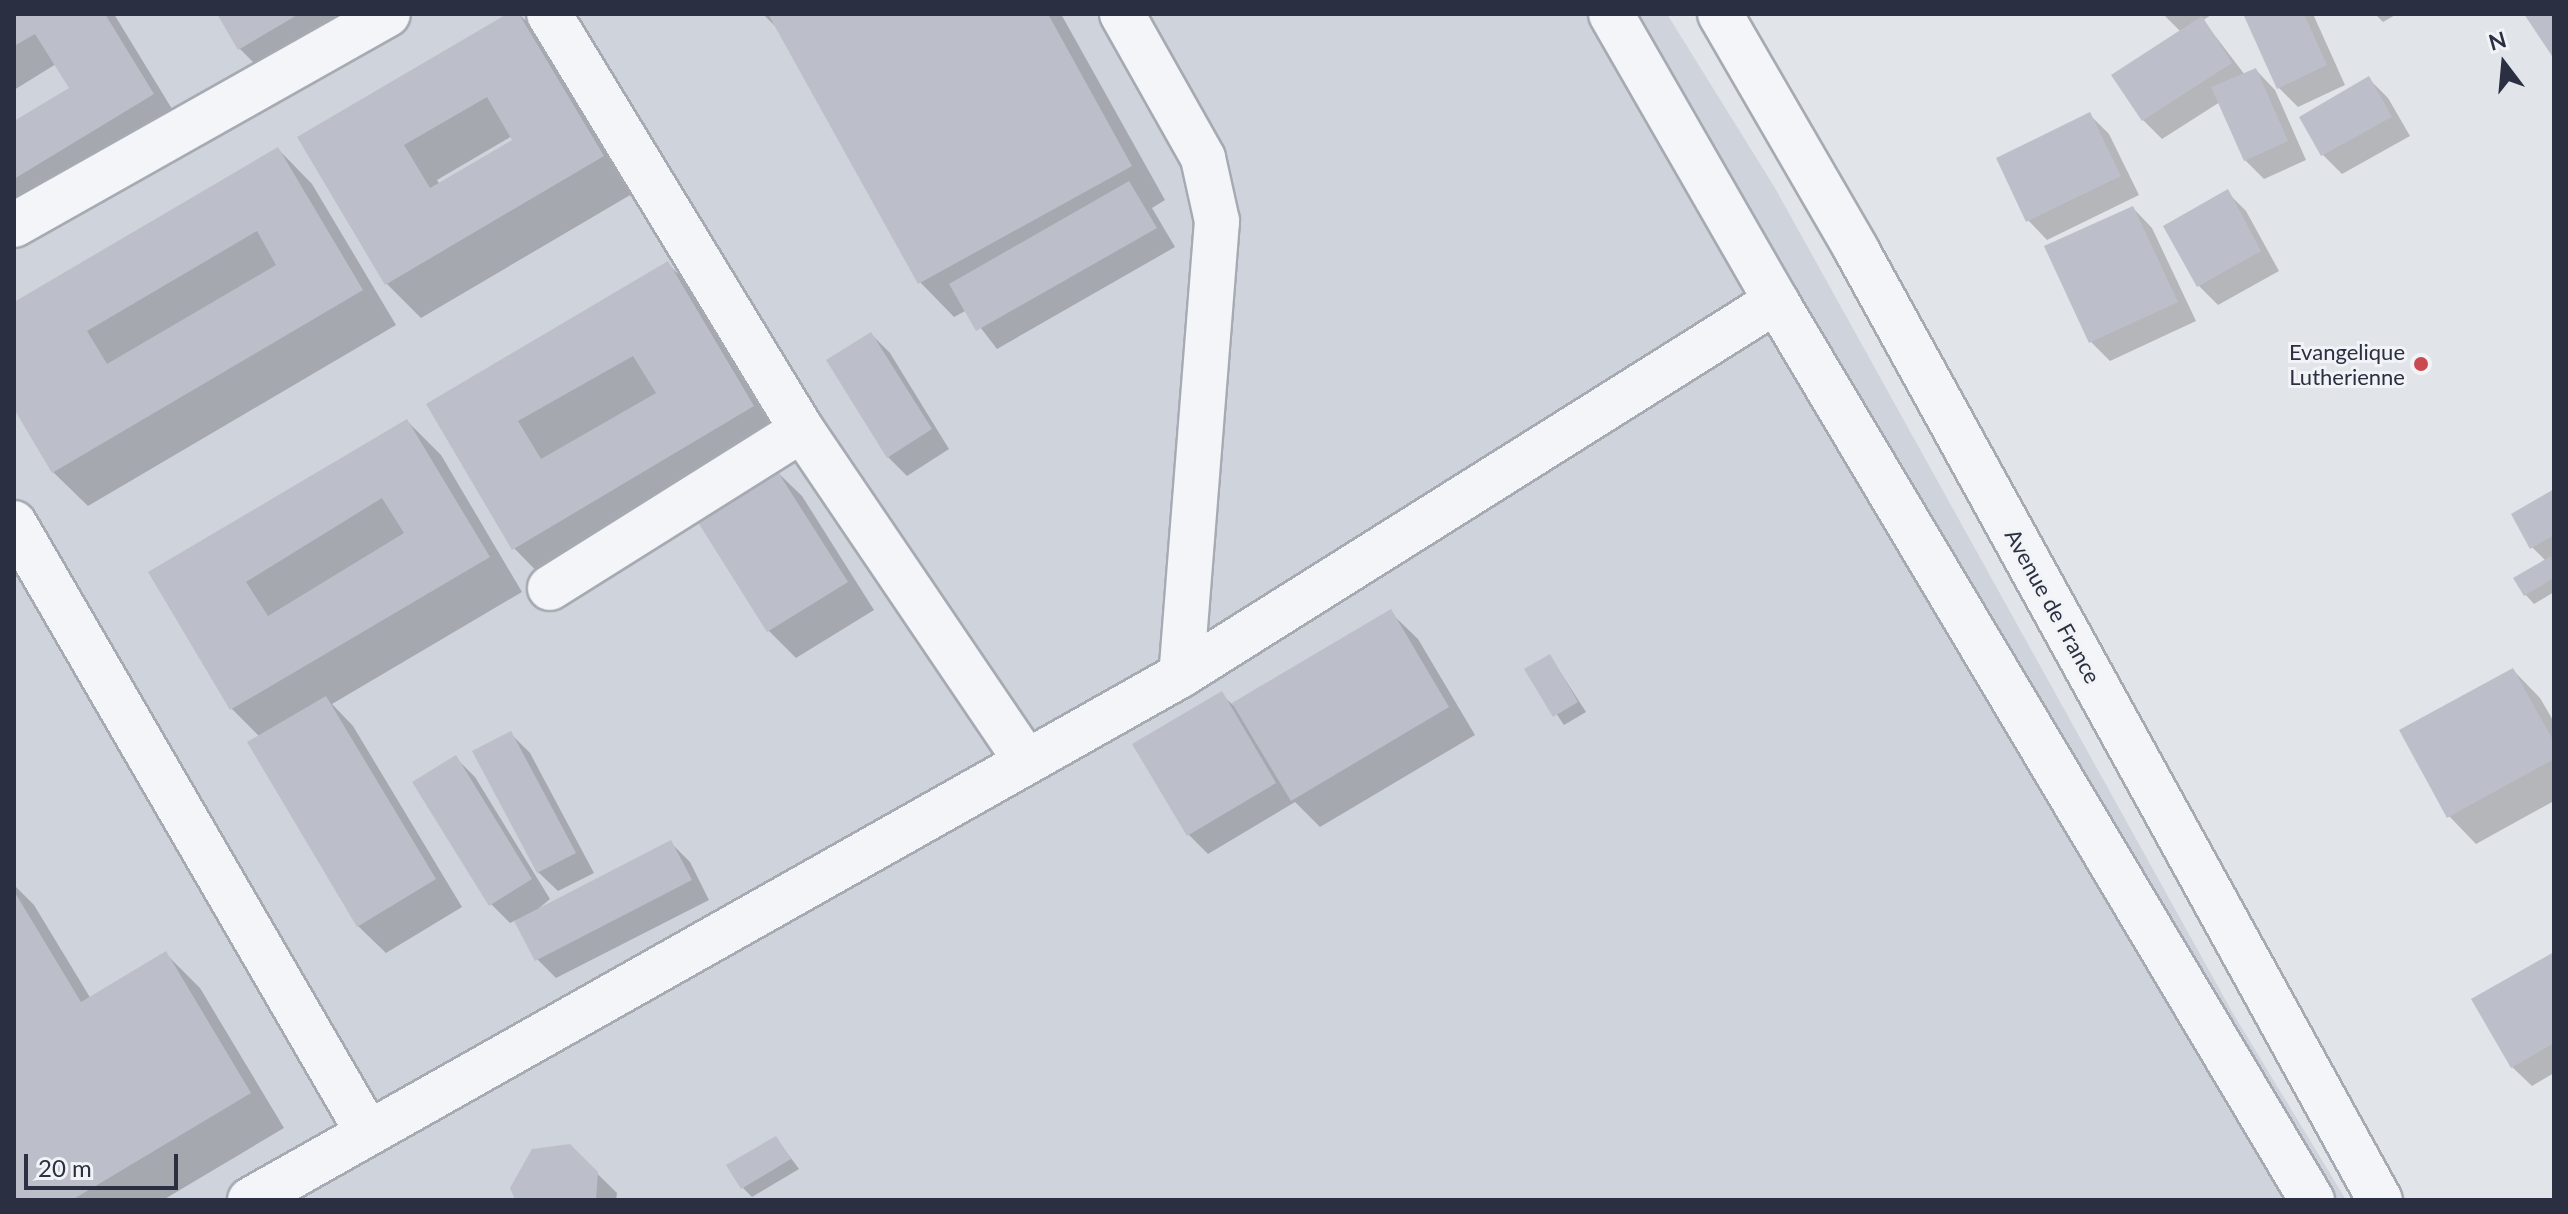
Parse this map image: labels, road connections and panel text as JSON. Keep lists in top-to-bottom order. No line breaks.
{"streets":{"street":["Avenue de France"]},"places":["Evangelique Lutherienne"],"scale_bar":"20 m","north":"top"}
